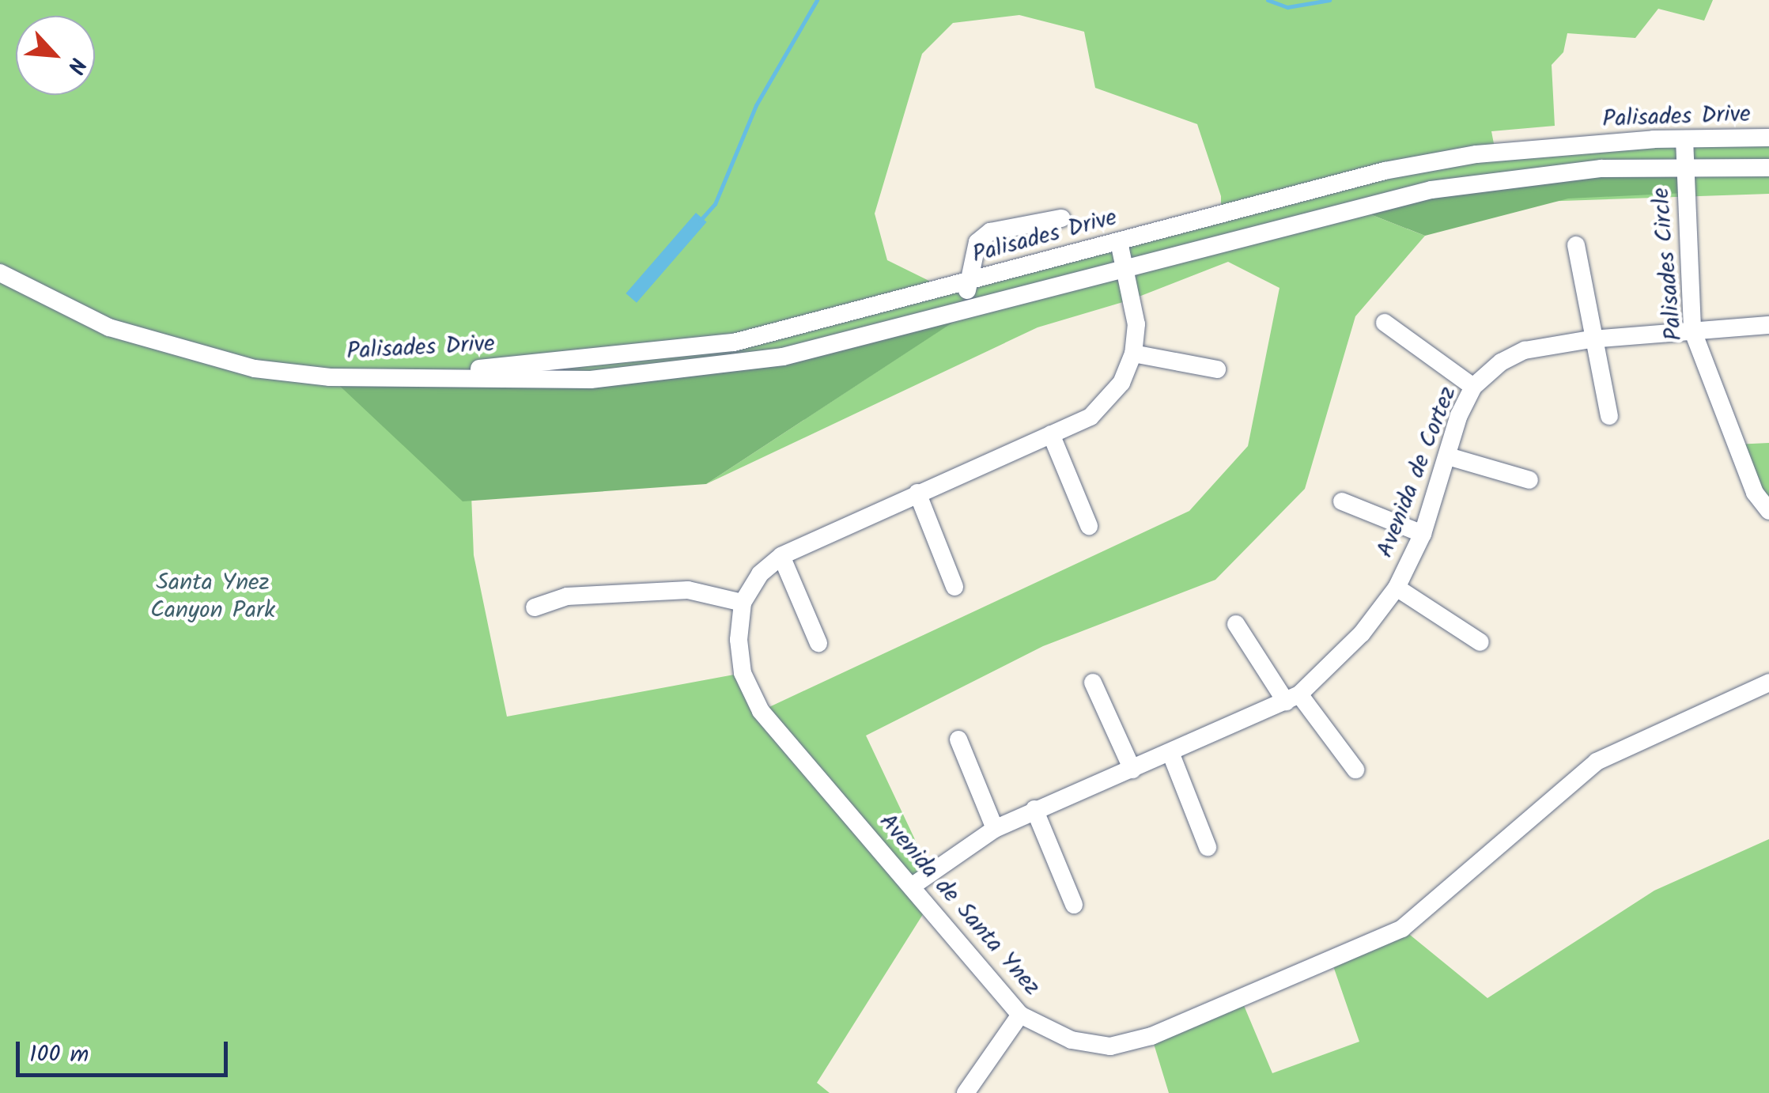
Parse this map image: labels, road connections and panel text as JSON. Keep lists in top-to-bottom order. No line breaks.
{"streets":{"street":["Palisades Drive","Palisades Circle","Avenida de Cortez","Avenida de Santa Ynez"]},"crossings":[["Palisades Drive","Palisades Circle"],["Palisades Circle","Avenida de Cortez"],["Avenida de Cortez","Avenida de Santa Ynez"]],"parks":["Santa Ynez Canyon Park"],"scale_bar":"100 m","north":"bottom right"}
